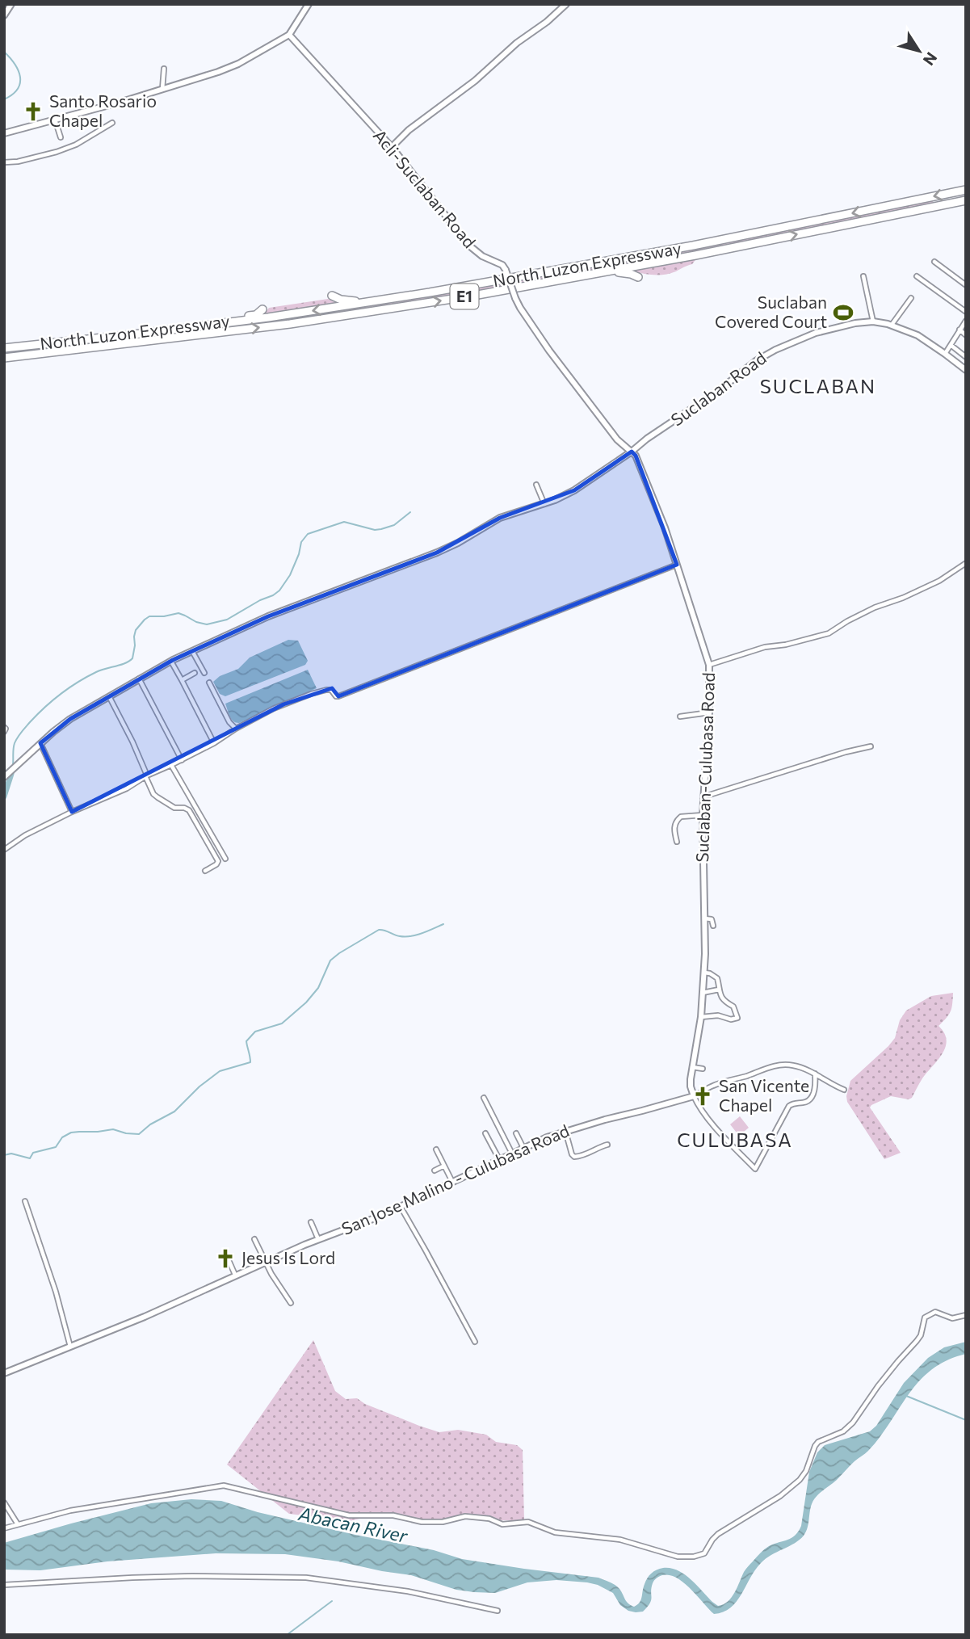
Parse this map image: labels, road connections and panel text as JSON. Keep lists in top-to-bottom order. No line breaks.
{"streets":{"highway":["North Luzon Expressway","E1"],"street":["Acli-Suclaban Road","Suclaban Road","Suclaban-Culubasa Road","San Jose Malino - Culubasa Road"]},"crossings":[["Acli-Suclaban Road","Suclaban Road"],["Acli-Suclaban Road","Suclaban-Culubasa Road"],["Suclaban Road","Suclaban-Culubasa Road"],["Suclaban-Culubasa Road","San Jose Malino - Culubasa Road"]],"districts":["SUCLABAN","CULUBASA"],"water":["Abacan River"],"places":{"church":["Santo Rosario Chapel","San Vicente Chapel","Jesus Is Lord"],"sports":["Suclaban Covered Court"]},"north":"bottom right"}
